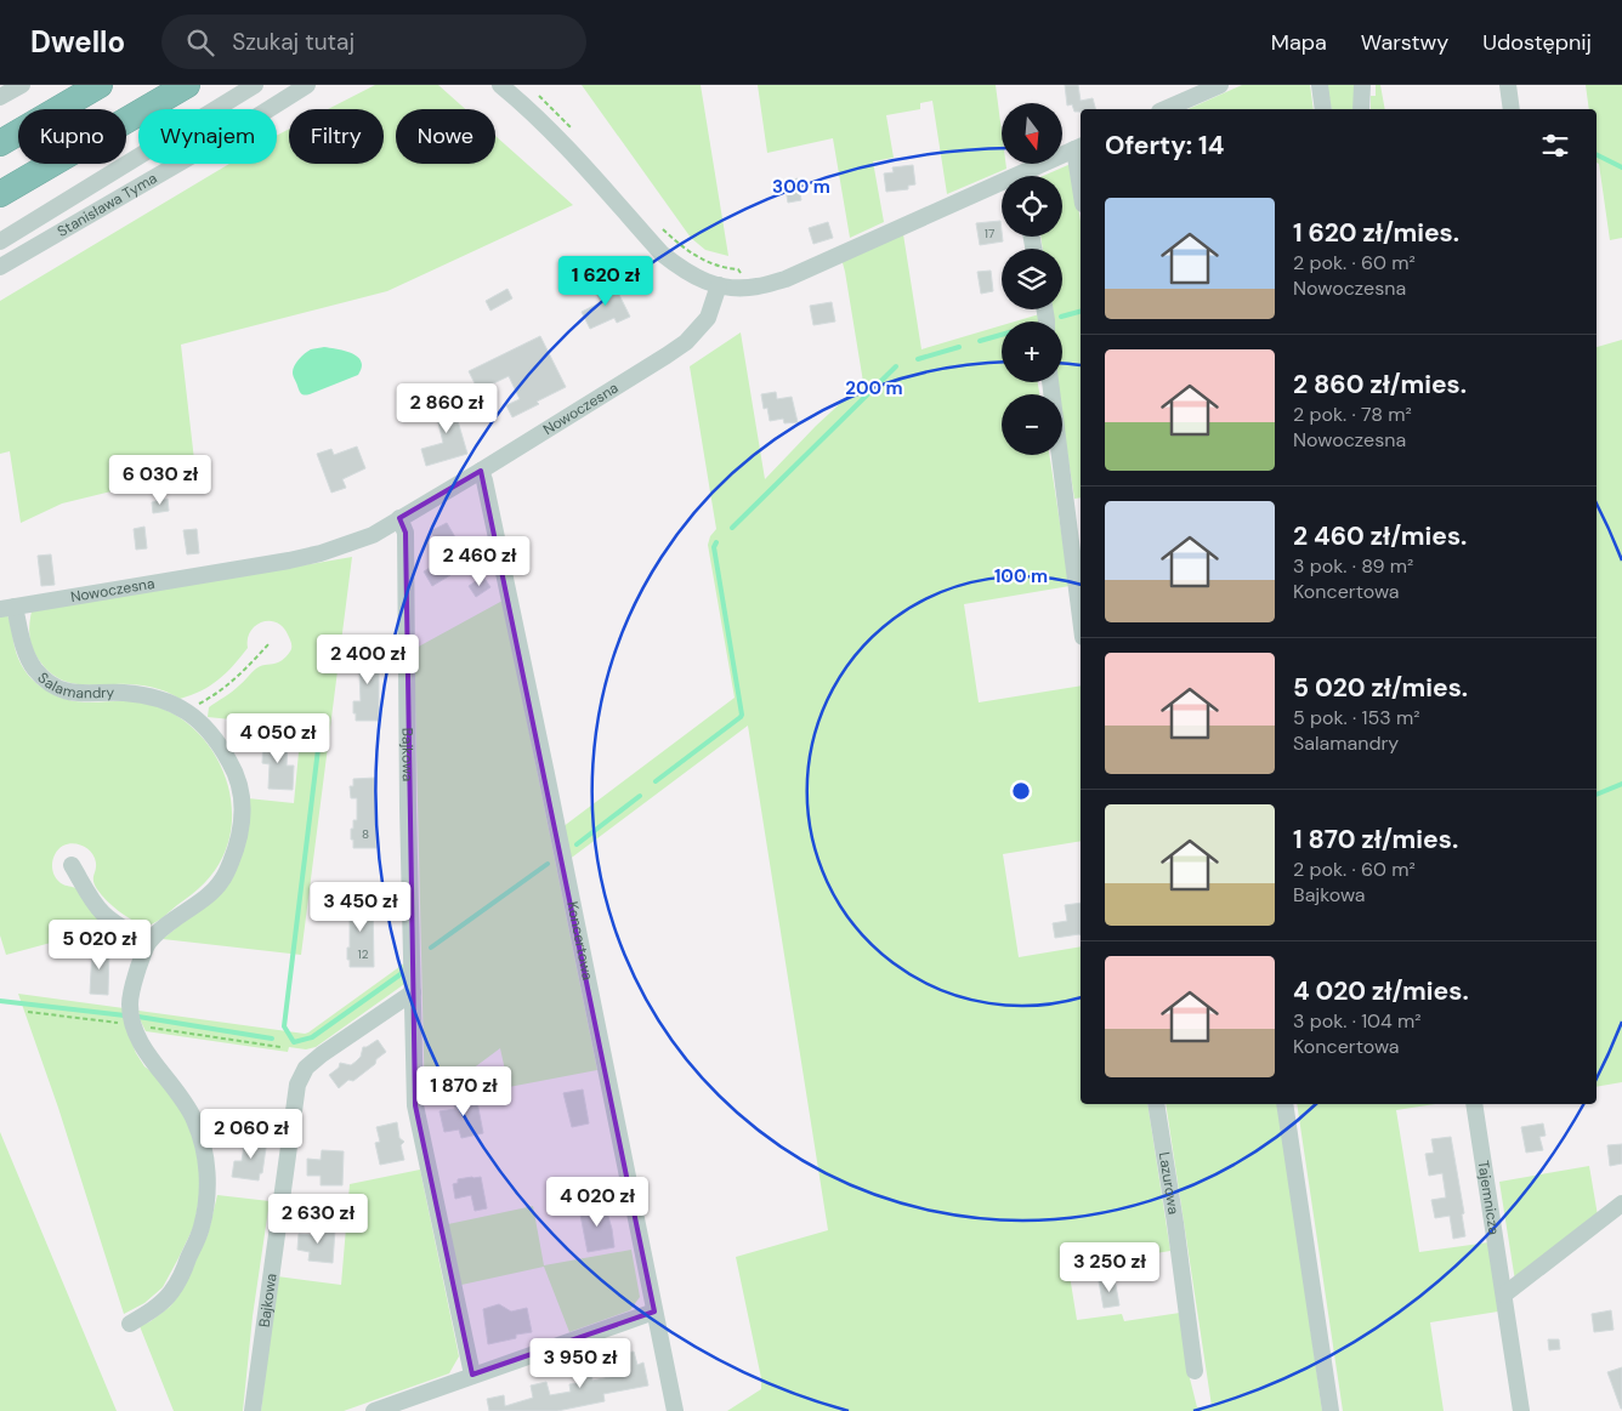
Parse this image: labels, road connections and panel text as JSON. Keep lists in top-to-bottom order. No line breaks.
{"streets":{"street":["Stanisława Tyma","Nowoczesna","Salamandry","Bajkowa","Koncertowa","Lazurowa","Tajemnicza"]},"crossings":[["Nowoczesna","Salamandry"],["Nowoczesna","Bajkowa"],["Nowoczesna","Koncertowa"]],"house_numbers":["17","8","12"],"north":"bottom","page":{"header":"Dwello","search":"Szukaj tutaj","nav":["Mapa","Warstwy","Udostępnij"],"map_buttons":["+","−"],"chip":["Kupno","Wynajem","Filtry","Nowe"],"heading":"Oferty: 14","list":[{"name":"1 620 zł/mies.","note":"2 pok. · 60 m² · Nowoczesna"},{"name":"2 860 zł/mies.","note":"2 pok. · 78 m² · Nowoczesna"},{"name":"2 460 zł/mies.","note":"3 pok. · 89 m² · Koncertowa"},{"name":"5 020 zł/mies.","note":"5 pok. · 153 m² · Salamandry"},{"name":"1 870 zł/mies.","note":"2 pok. · 60 m² · Bajkowa"},{"name":"4 020 zł/mies.","note":"3 pok. · 104 m² · Koncertowa"}],"price":["1 620 zł","2 860 zł","6 030 zł","2 460 zł","2 400 zł","4 050 zł","3 450 zł","5 020 zł","1 870 zł","2 060 zł","4 020 zł","2 630 zł","3 250 zł","3 950 zł"]},"rings":["300 m","200 m","100 m"]}
